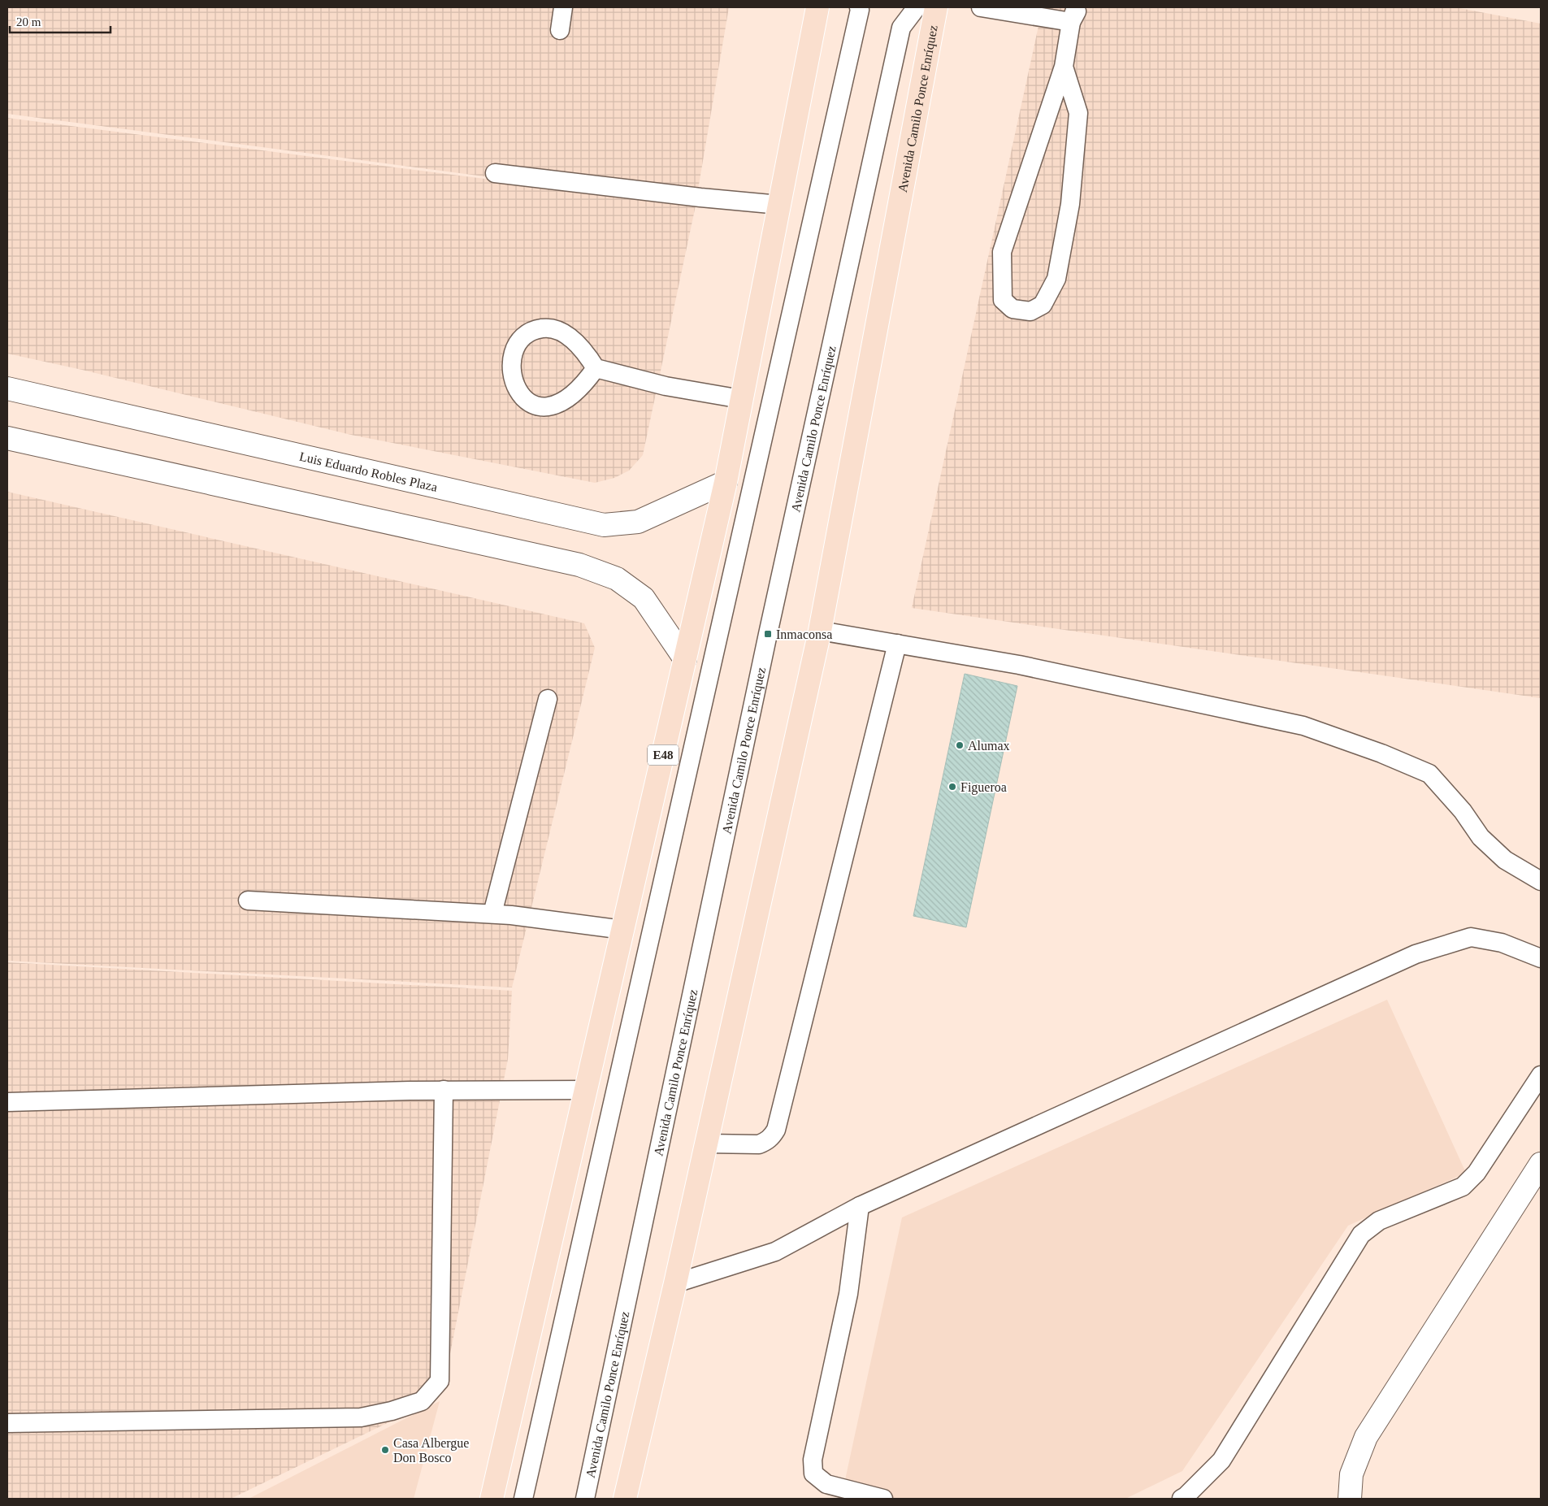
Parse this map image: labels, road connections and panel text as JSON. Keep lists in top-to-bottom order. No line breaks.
{"streets":{"main road":["Avenida Camilo Ponce Enríquez","E48"],"street":["Luis Eduardo Robles Plaza"]},"crossings":[["Luis Eduardo Robles Plaza","E48"]],"places":{"transit":["Inmaconsa"],"other":["Alumax","Figueroa","Casa Albergue Don Bosco"]},"scale_bar":"20 m"}
